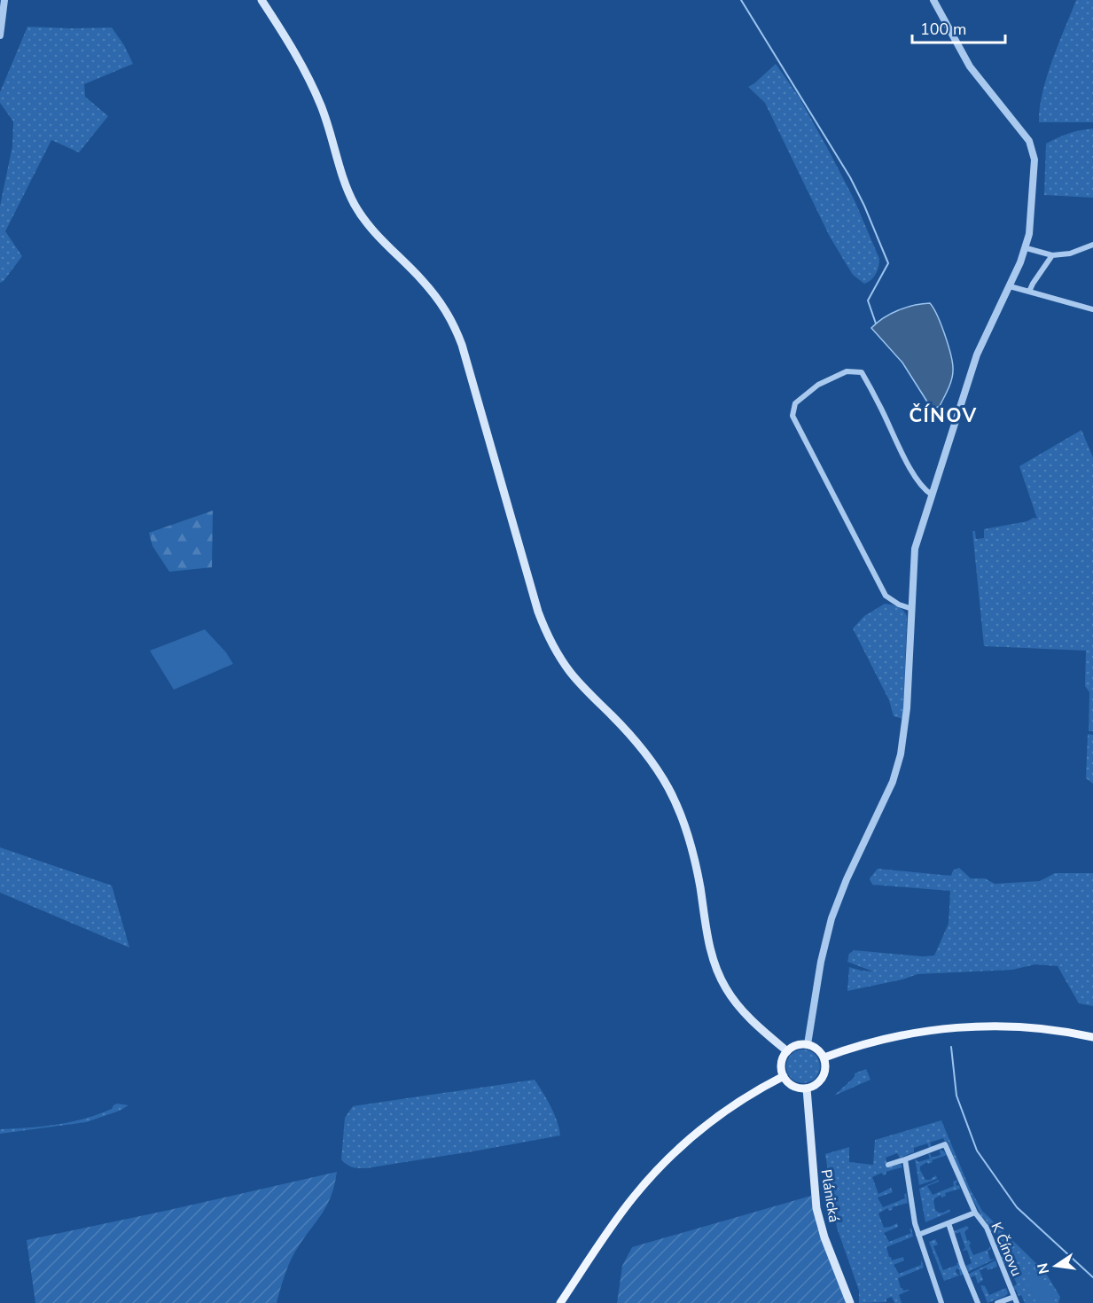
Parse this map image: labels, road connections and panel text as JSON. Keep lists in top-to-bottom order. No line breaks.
{"streets":{"main road":["Plánická"],"street":["K Čínovu"]},"districts":["ČÍNOV"],"scale_bar":"100 m","north":"left"}
